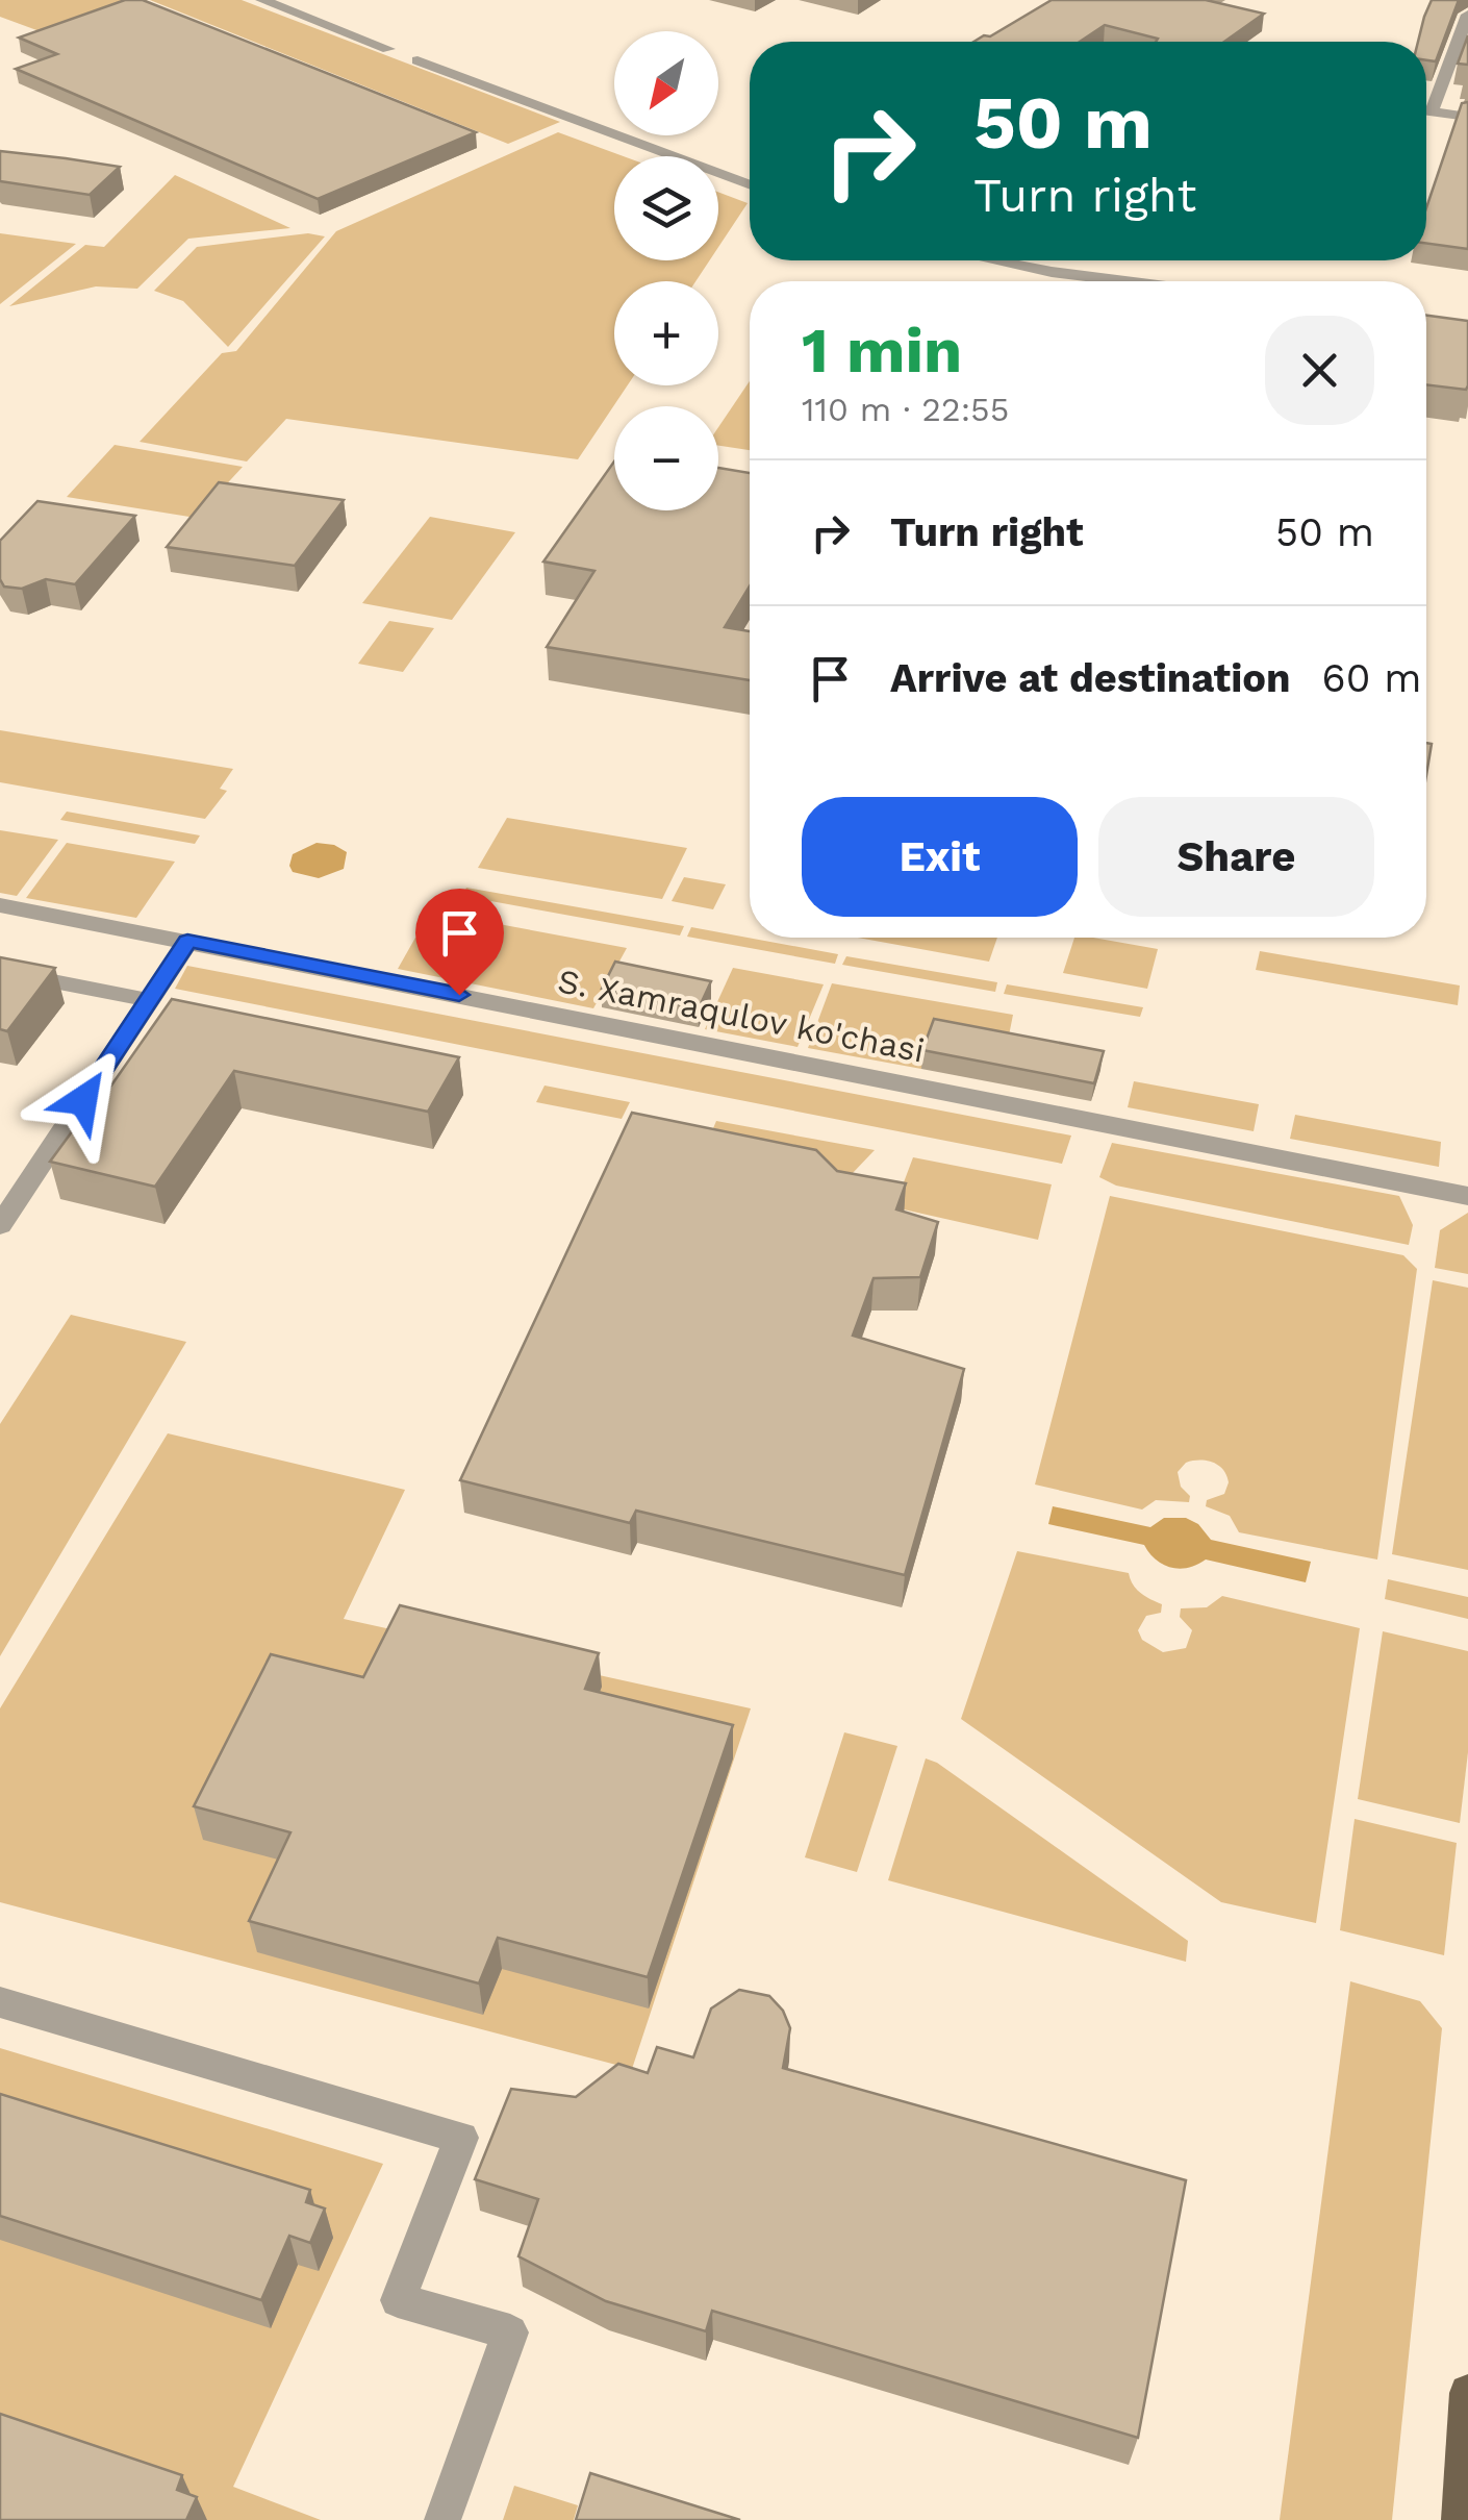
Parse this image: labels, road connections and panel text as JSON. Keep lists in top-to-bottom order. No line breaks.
{"streets":{"street":["S. Xamraqulov ko'chasi"]},"north":"bottom left","page":{"map_buttons":["+","−"],"turn":["50 m","Turn right"],"heading":["1 min","110 m · 22:55"],"list":[{"name":"Turn right","value":"50 m"},{"name":"Arrive at destination","value":"60 m"}],"buttons":["Exit","Share"]}}
